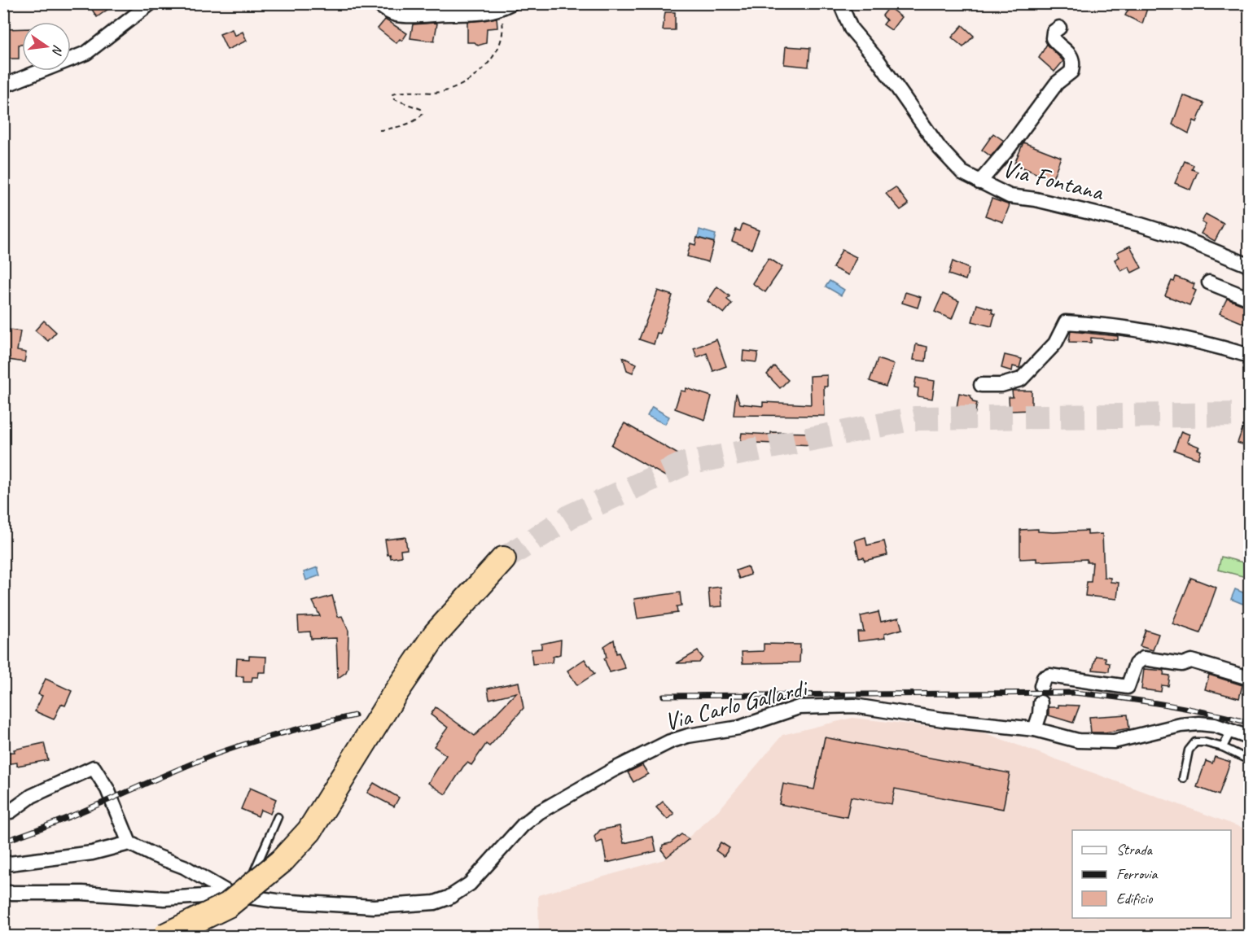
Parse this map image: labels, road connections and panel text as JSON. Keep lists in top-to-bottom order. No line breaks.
{"streets":{"street":["Via Fontana","Via Carlo Gallardi"]},"legend":["Strada","Ferrovia","Edificio"],"north":"right"}
